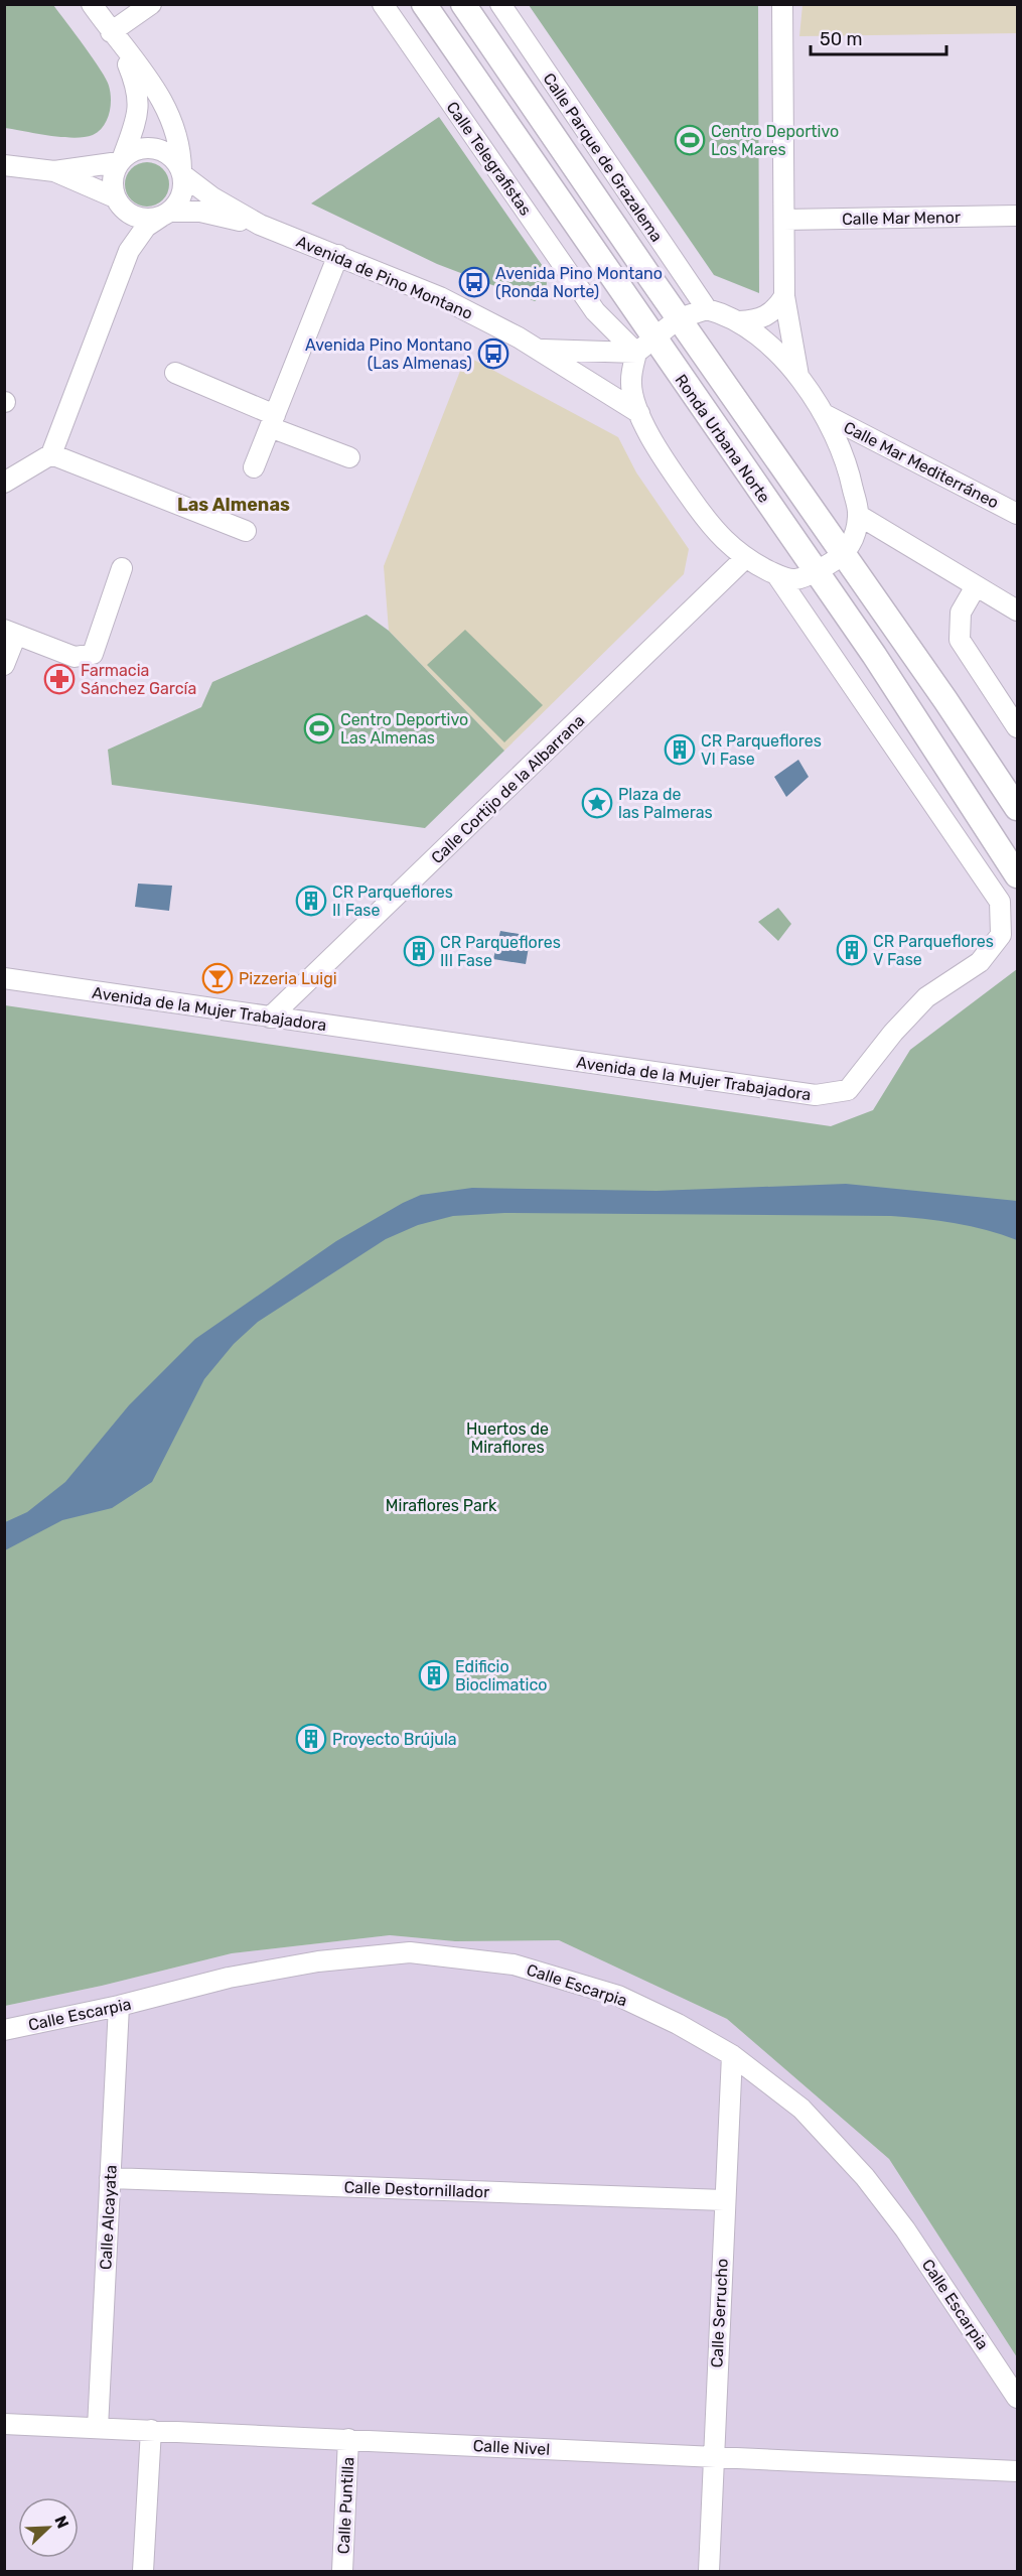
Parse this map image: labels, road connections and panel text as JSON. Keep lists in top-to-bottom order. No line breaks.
{"streets":{"main road":["Ronda Urbana Norte"],"street":["Calle Parque de Grazalema","Calle Telegrafistas","Calle Mar Menor","Avenida de Pino Montano","Calle Mar Mediterráneo","Calle Cortijo de la Albarrana","Avenida de la Mujer Trabajadora","Calle Escarpia","Calle Destornillador","Calle Alcayata","Calle Serrucho","Calle Nivel","Calle Puntilla"]},"crossings":[["Calle Telegrafistas","Ronda Urbana Norte"],["Calle Cortijo de la Albarrana","Avenida de la Mujer Trabajadora"],["Calle Escarpia","Calle Alcayata"],["Calle Escarpia","Calle Serrucho"],["Calle Destornillador","Calle Alcayata"],["Calle Destornillador","Calle Serrucho"],["Calle Alcayata","Calle Nivel"],["Calle Serrucho","Calle Nivel"],["Calle Nivel","Calle Puntilla"]],"districts":["Las Almenas"],"parks":["Huertos de Miraflores","Miraflores Park"],"places":{"sports":["Centro Deportivo Los Mares","Centro Deportivo Las Almenas"],"bus stop":["Avenida Pino Montano (Ronda Norte)","Avenida Pino Montano (Las Almenas)"],"pharmacy":["Farmacia Sánchez García"],"building":["CR Parqueflores VI Fase","CR Parqueflores II Fase","CR Parqueflores V Fase","CR Parqueflores III Fase","Edificio Bioclimatico","Proyecto Brújula"],"place":["Plaza de las Palmeras"],"bar":["Pizzeria Luigi"]},"scale_bar":"50 m","north":"top right"}
